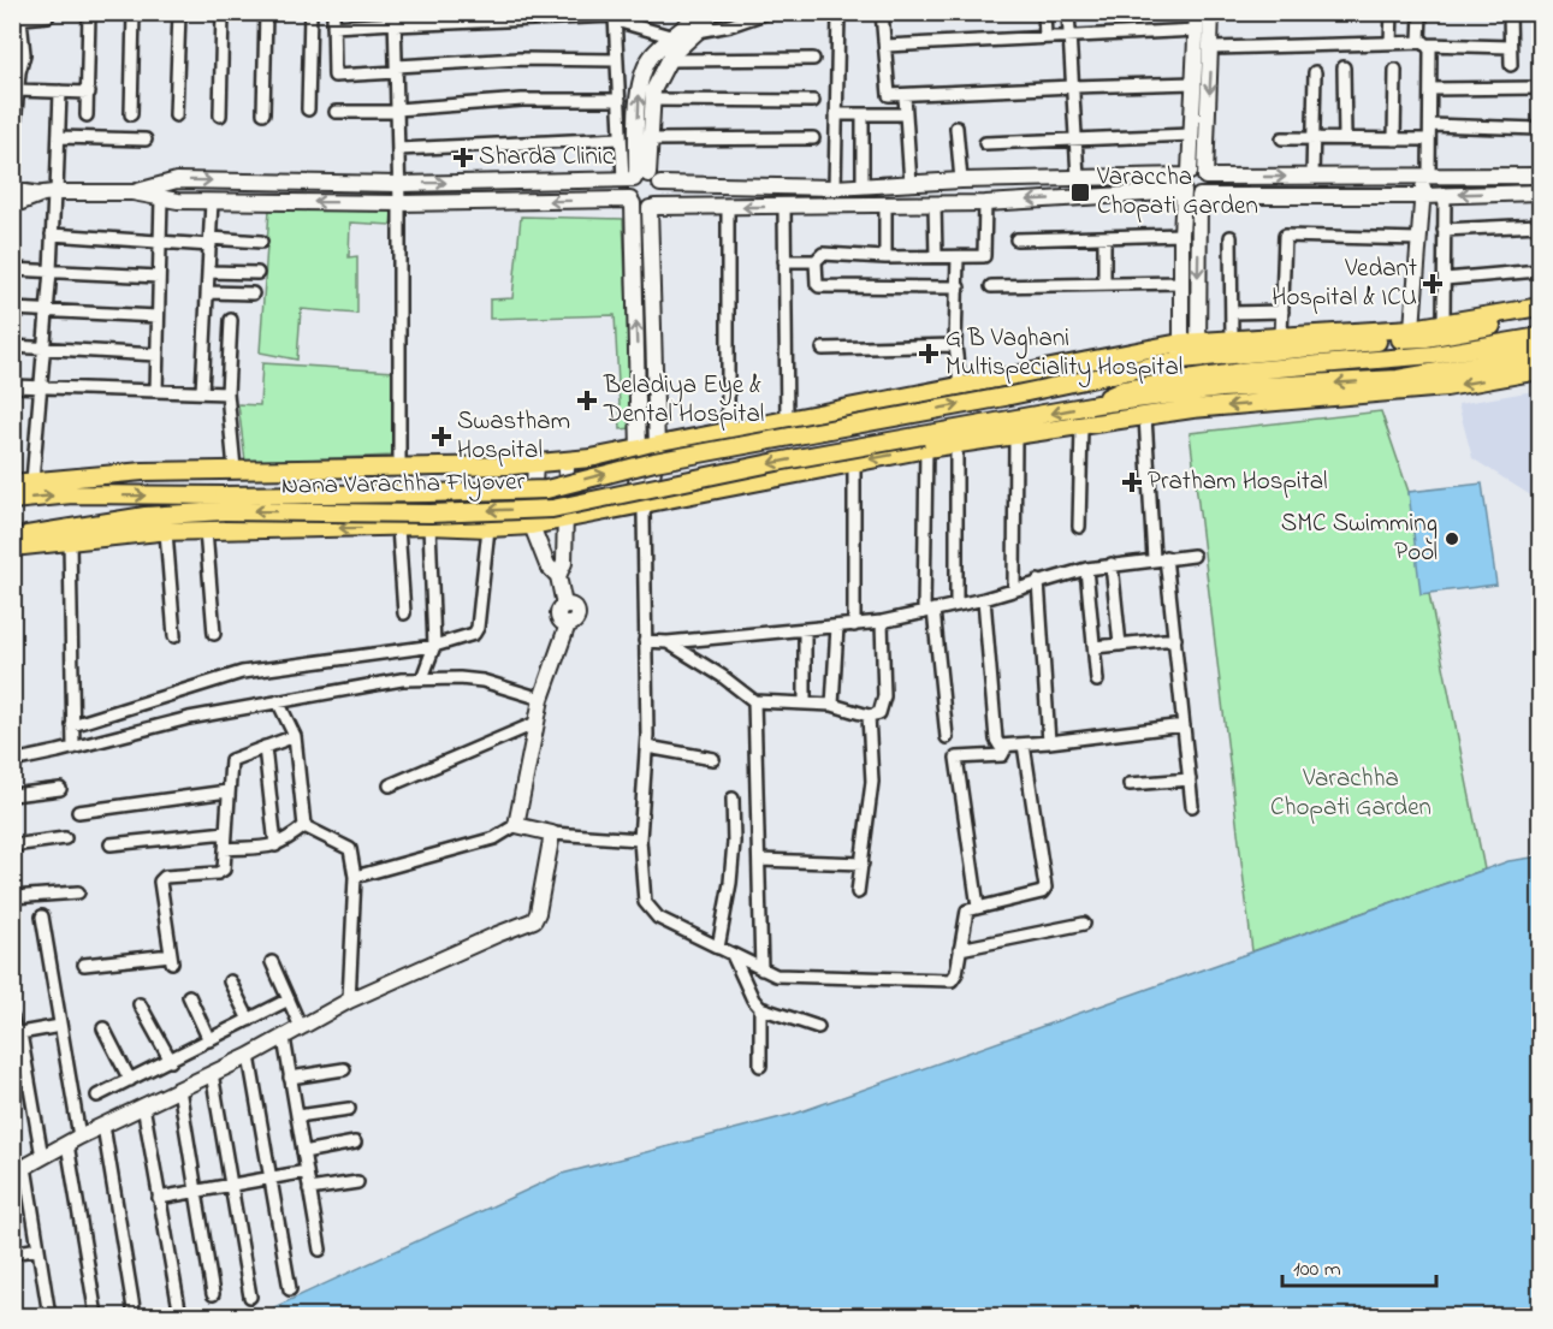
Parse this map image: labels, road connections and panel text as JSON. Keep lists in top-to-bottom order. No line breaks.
{"streets":{"main road":["Nana Varachha Flyover"]},"parks":["Varachha Chopati Garden"],"places":{"health":["Sharda Clinic","Vedant Hospital & ICU","G B Vaghani Multispeciality Hospital","Beladiya Eye & Dental Hospital","Swastham Hospital","Pratham Hospital"],"transit":["Varaccha Chopati Garden"],"other":["SMC Swimming Pool"]},"scale_bar":"100 m"}
